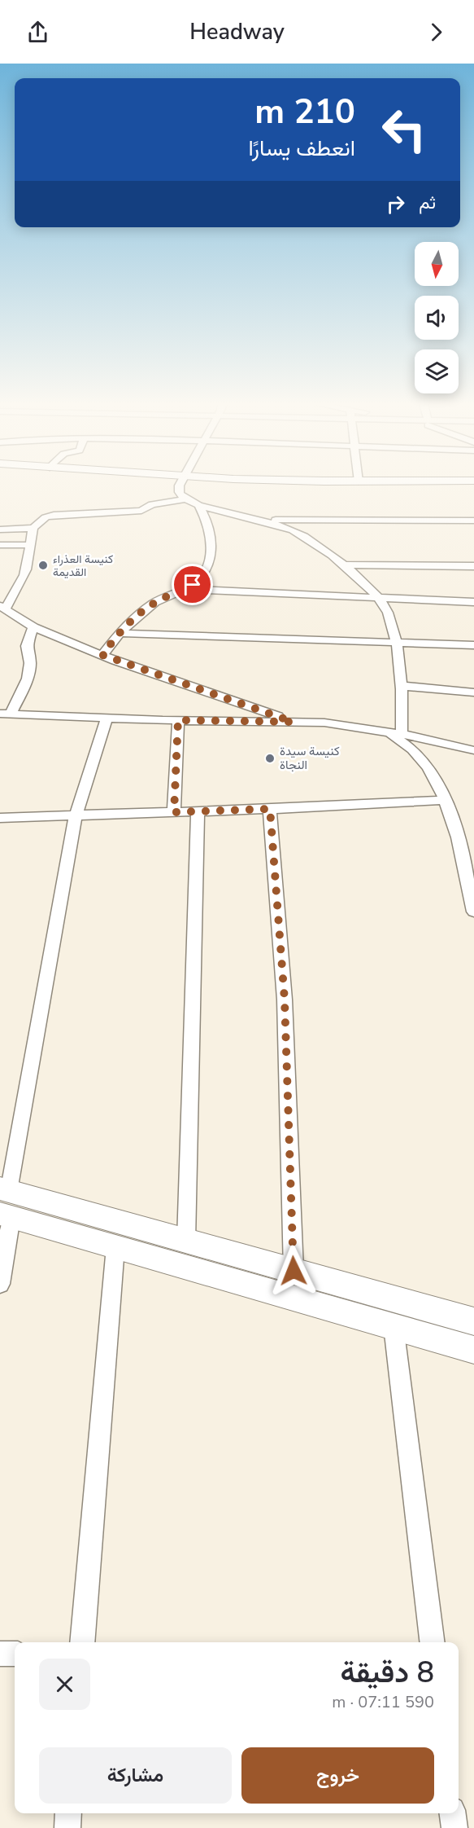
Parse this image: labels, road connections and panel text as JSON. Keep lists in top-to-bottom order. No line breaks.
{"places":["كنيسة العذراء القديمة","كنيسة سيدة النجاة"],"north":"bottom","page":{"header":"Headway","turn":["210 m","انعطف يسارًا"],"then":"ثم","heading":["8 دقيقة","590 m · 07:11"],"buttons":["خروج","مشاركة"]}}
